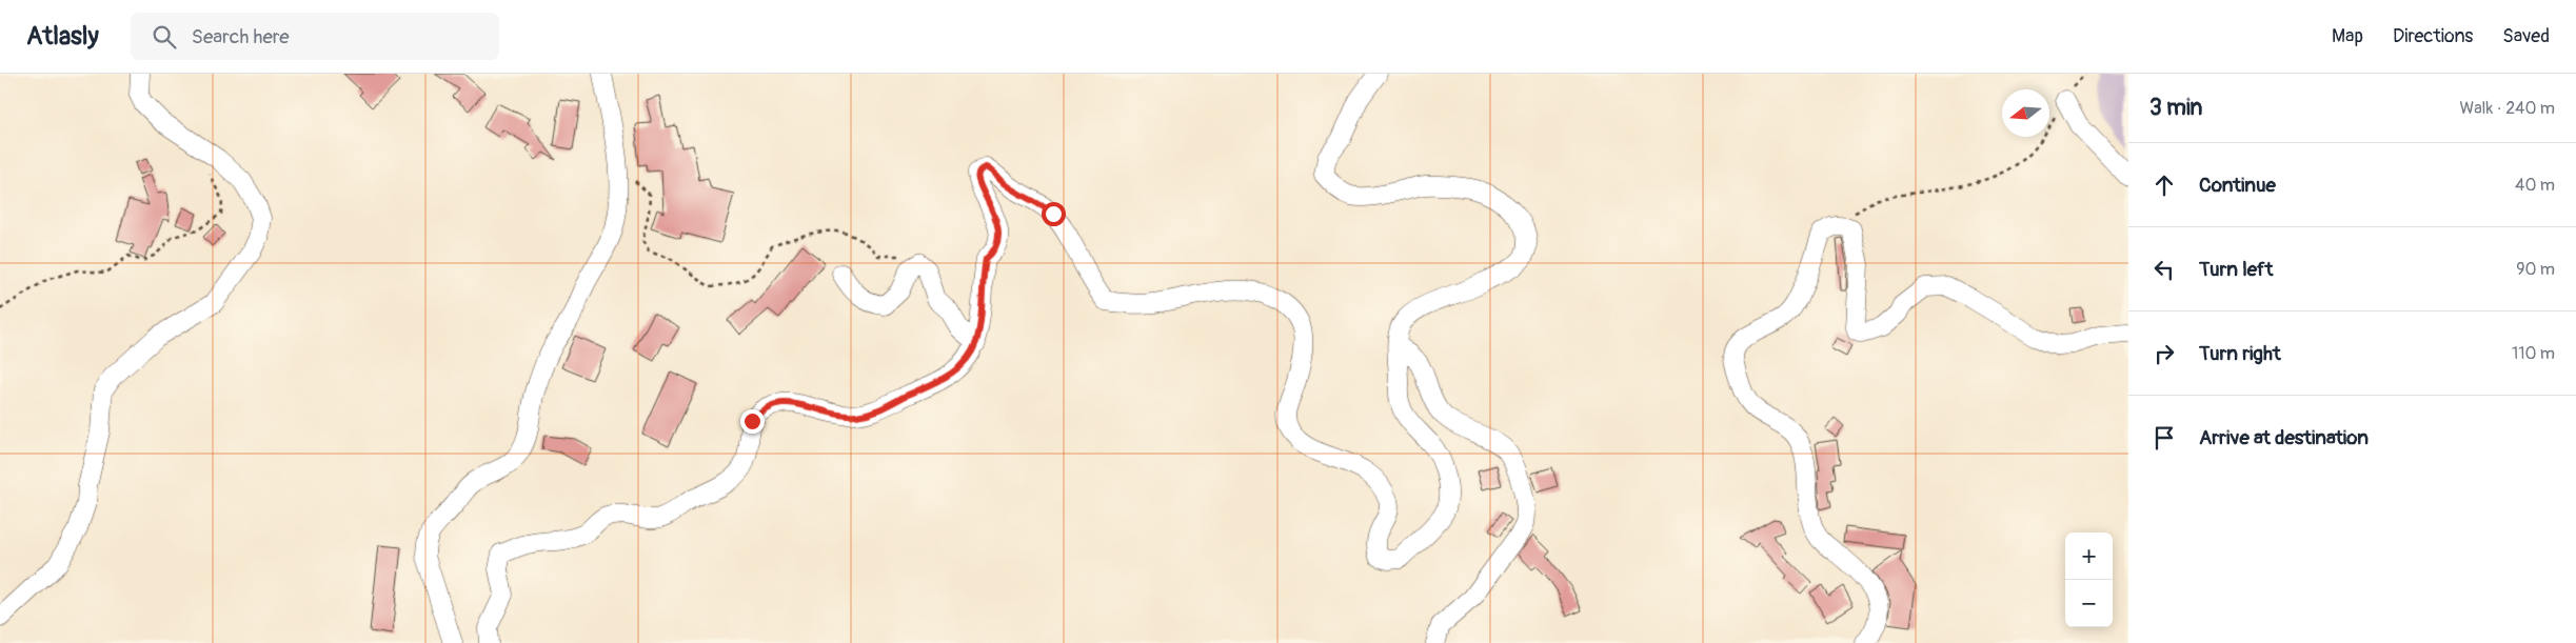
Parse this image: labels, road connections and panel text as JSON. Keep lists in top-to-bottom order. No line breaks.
{"north":"left","page":{"header":"Atlasly","search":"Search here","nav":["Map","Directions","Saved"],"heading":["3 min","Walk · 240 m"],"list":[["Continue","40 m"],["Turn left","90 m"],["Turn right","110 m"],"Arrive at destination"],"map_buttons":["+","−"]}}
